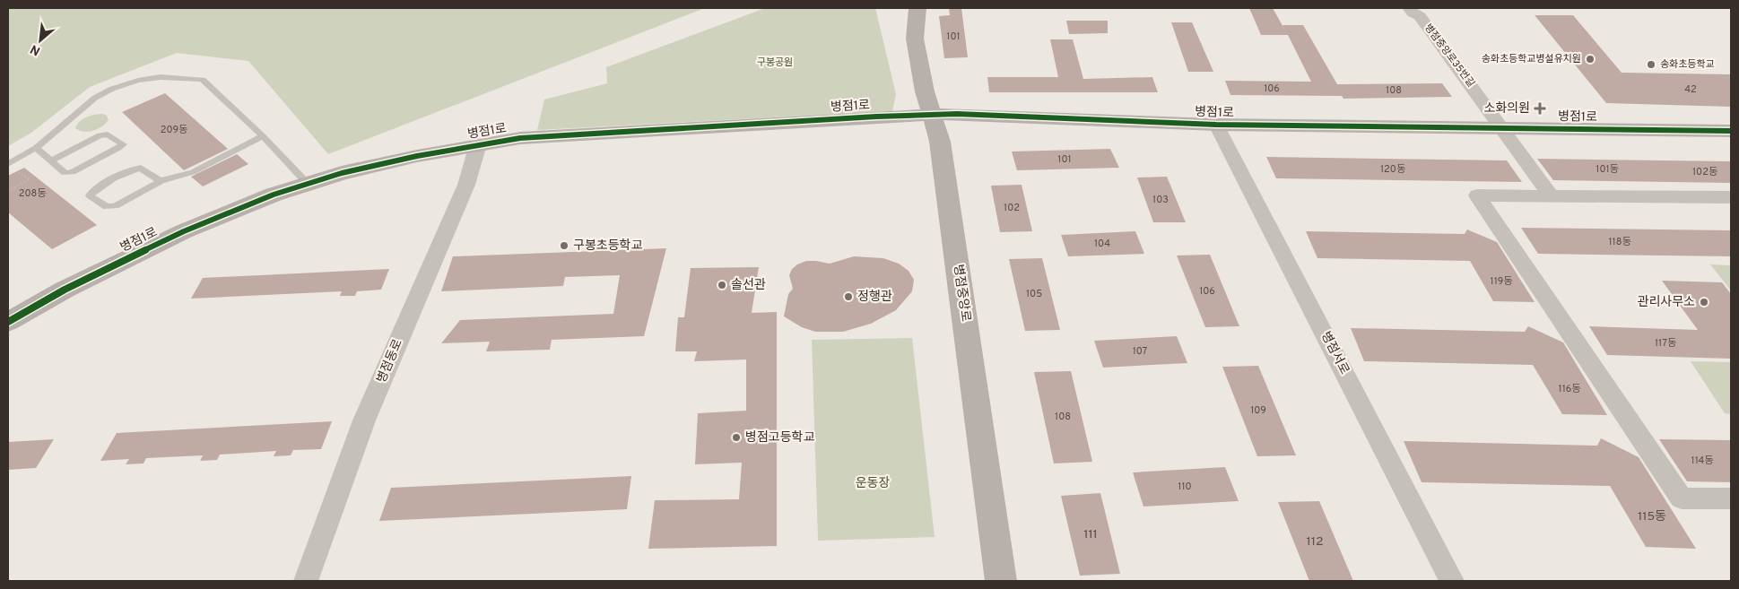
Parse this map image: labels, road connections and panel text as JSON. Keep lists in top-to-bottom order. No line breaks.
{"streets":{"street":["병점중앙로35번길","병점1로","병점중앙로","병점서로","병점동로"]},"crossings":[["병점중앙로35번길","병점1로"],["병점1로","병점중앙로"],["병점1로","병점서로"],["병점1로","병점동로"]],"parks":["구봉공원","운동장"],"places":{"other":["송화초등학교병설유치원","송화초등학교","구봉초등학교","솔선관","정행관","관리사무소","병점고등학교"],"health":["소화의원"]},"house_numbers":["101","106","42","108","209동","101","120동","101동","102동","208동","103","102","118동","104","119동","106","105","117동","107","116동","109","108","114동","110","115동","111","112"],"north":"bottom left"}
